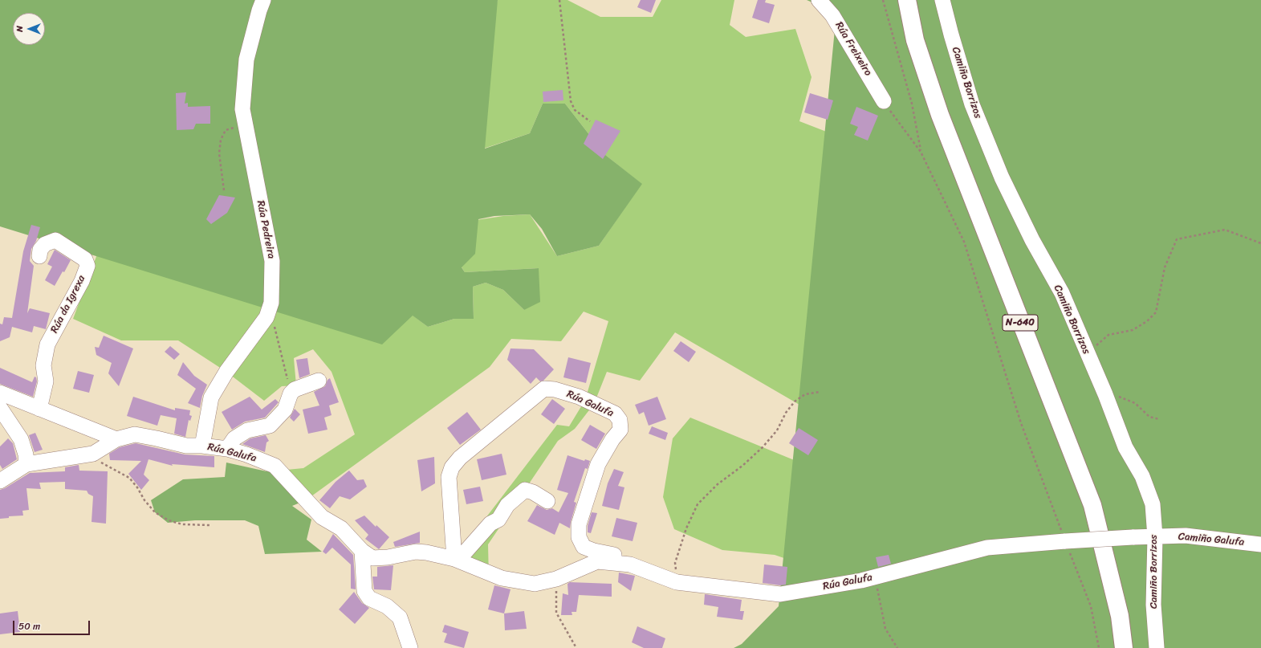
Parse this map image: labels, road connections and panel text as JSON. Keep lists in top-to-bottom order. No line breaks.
{"streets":{"highway":["N-640"],"street":["Rúa Freixeiro","Camiño Borrizos","Rúa Pedreira","Rúa da Igrexa","Rúa Galufa","Camiño Galufa"]},"crossings":[["Camiño Borrizos","Camiño Galufa"],["Rúa Pedreira","Rúa Galufa"],["Rúa Galufa","Camiño Galufa"]],"scale_bar":"50 m","north":"left"}
